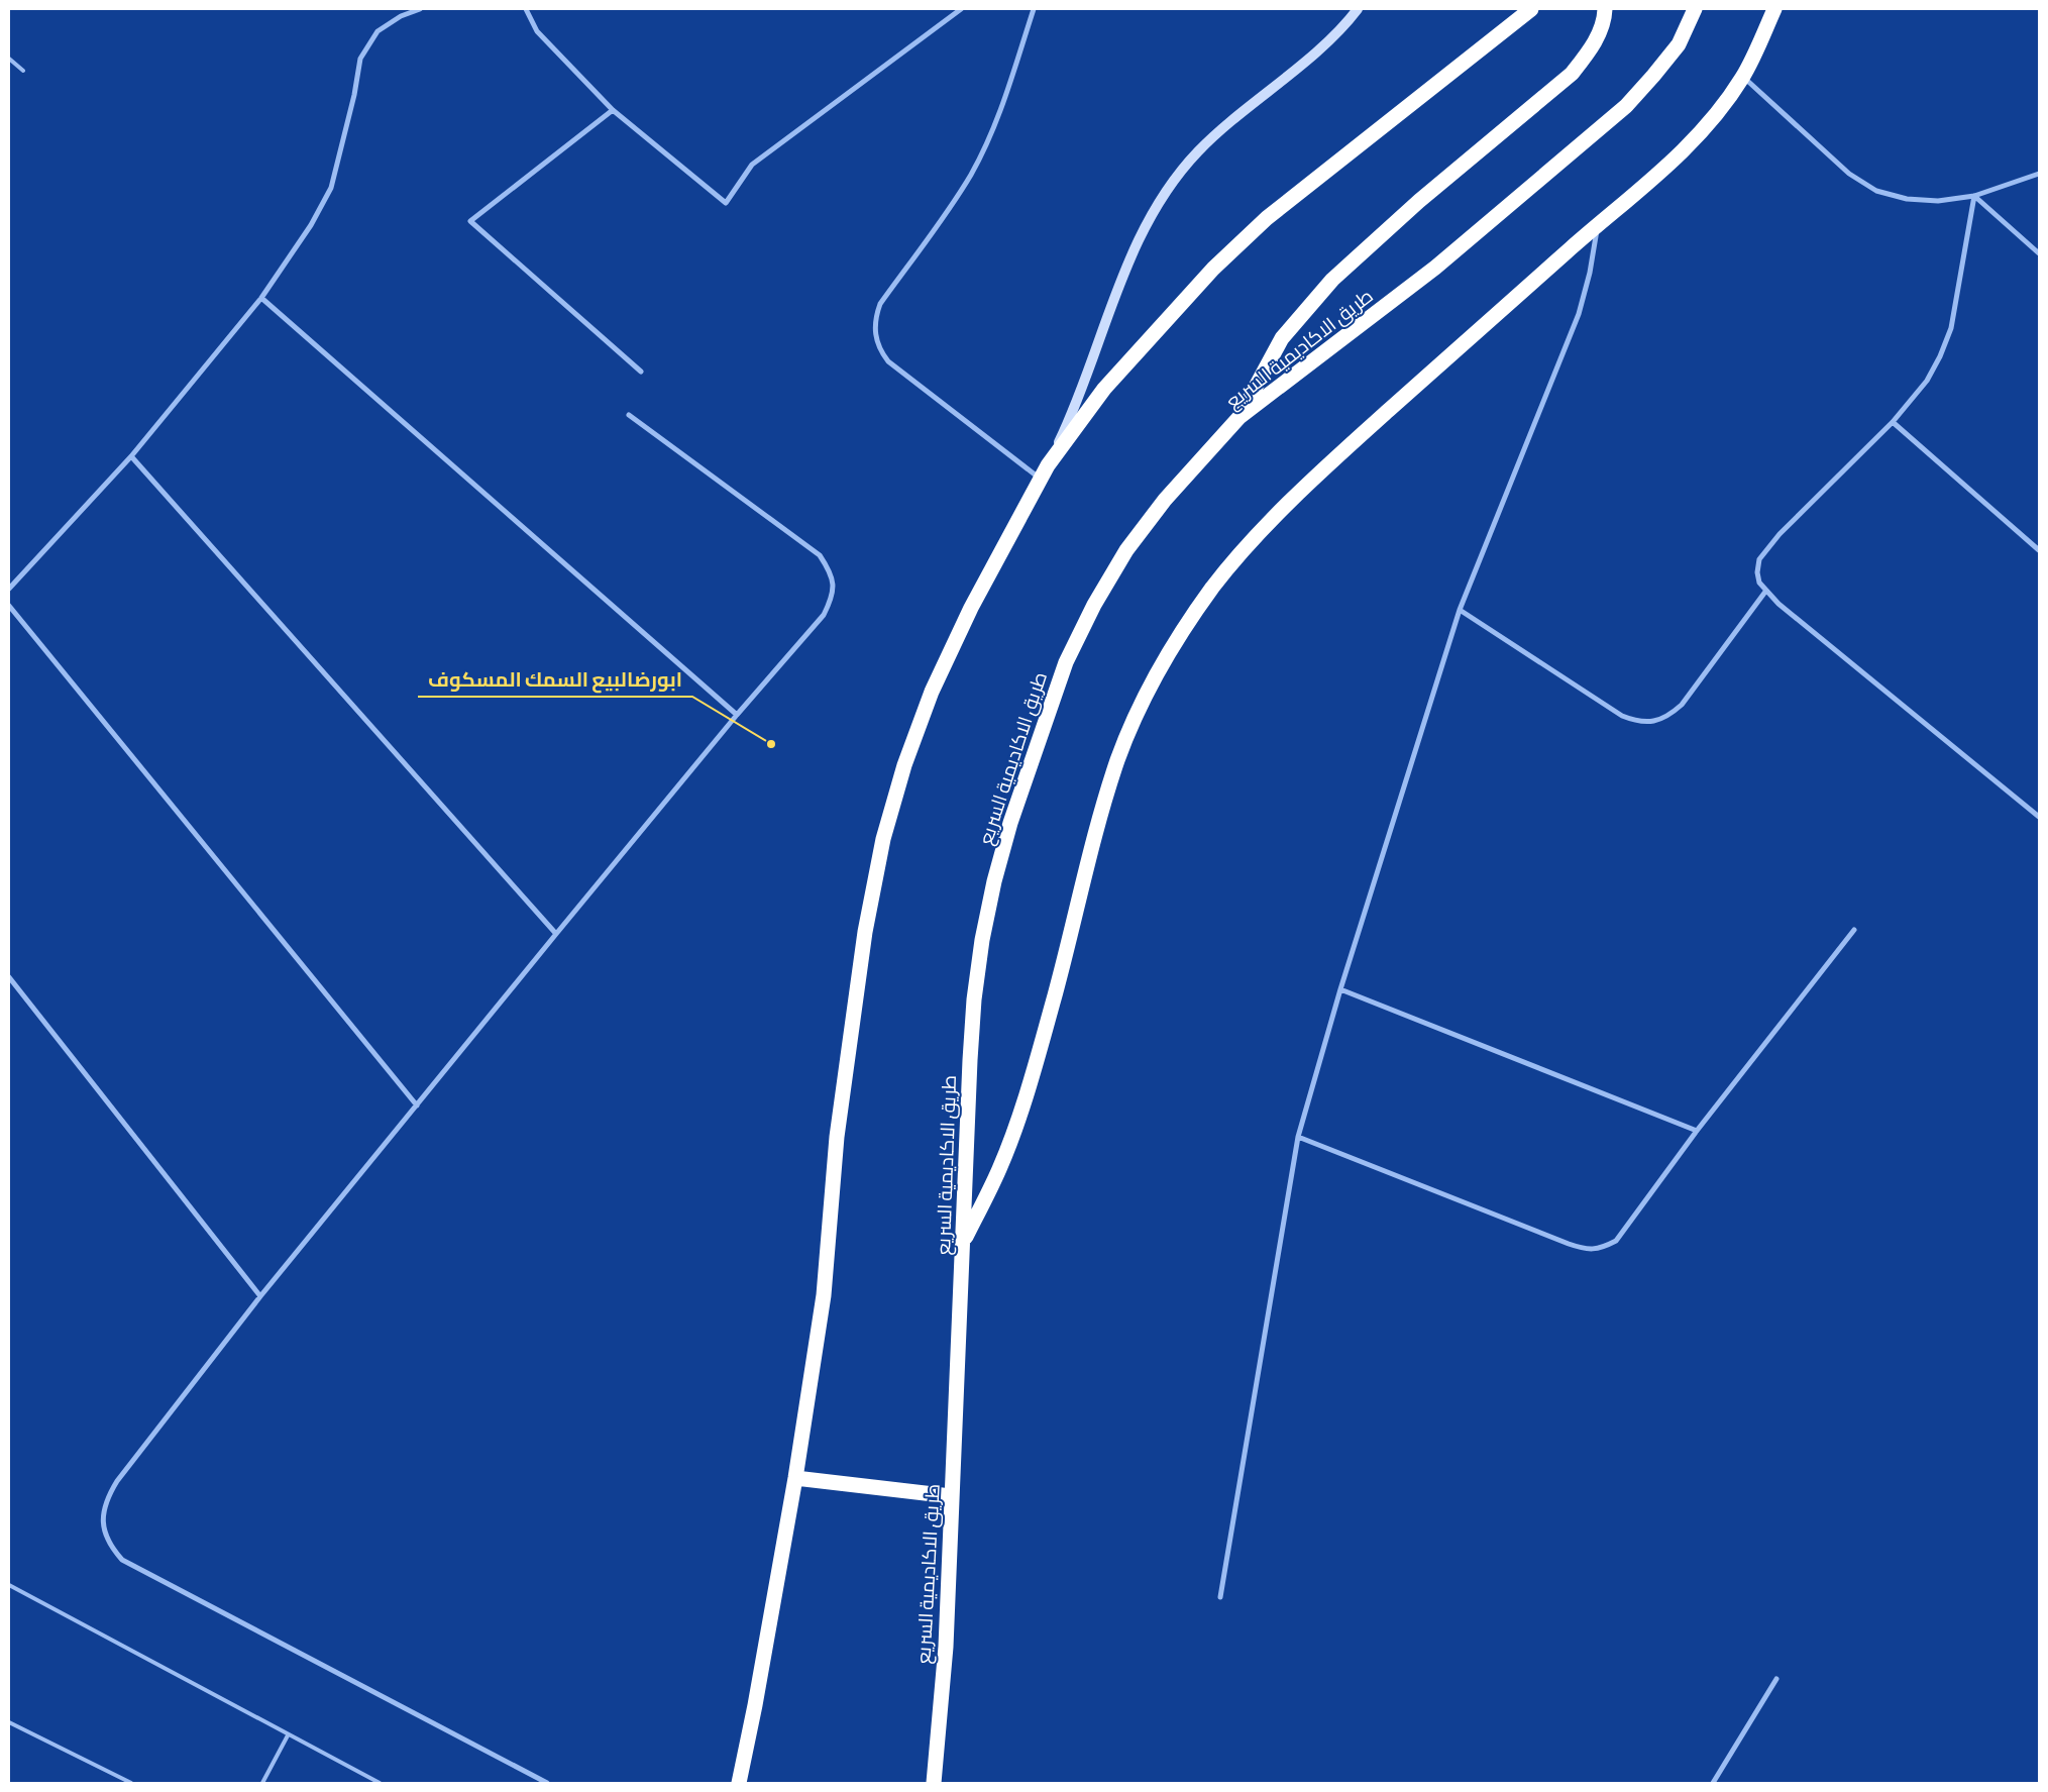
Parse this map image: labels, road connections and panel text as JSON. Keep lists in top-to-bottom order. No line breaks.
{"streets":{"highway":["طريق الاكاديمية السريع"]},"places":["ابورضالبيع السمك المسكوف"]}
